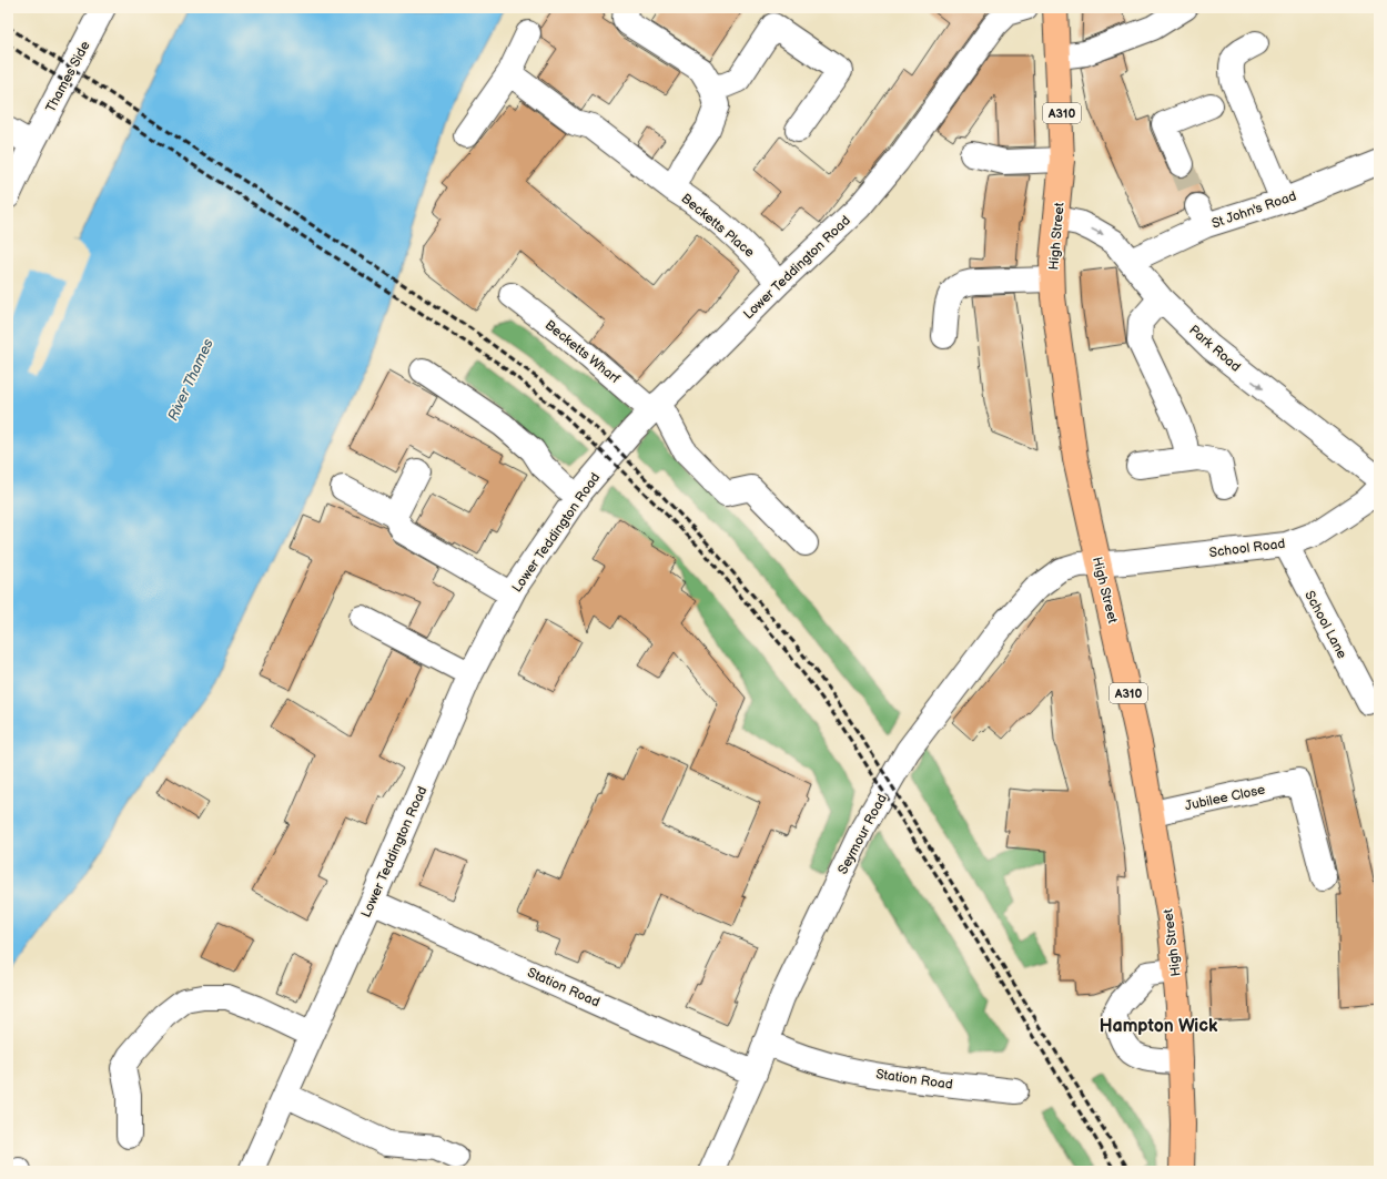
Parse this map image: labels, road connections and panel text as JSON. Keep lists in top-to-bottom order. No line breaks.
{"streets":{"main road":["A310","High Street"],"street":["Thames Side","St John's Road","Becketts Place","Lower Teddington Road","Park Road","Becketts Wharf","School Road","School Lane","Jubilee Close","Seymour Road","Station Road"]},"crossings":[["St John's Road","Park Road"],["Becketts Place","Lower Teddington Road"],["High Street","Park Road"],["High Street","School Road"],["High Street","Jubilee Close"],["High Street","Seymour Road"],["Lower Teddington Road","Becketts Wharf"],["Lower Teddington Road","Station Road"],["School Road","School Lane"],["School Road","Seymour Road"],["Seymour Road","Station Road"]],"one_way":["Park Road"],"districts":["Hampton Wick"],"water":["River Thames"]}
